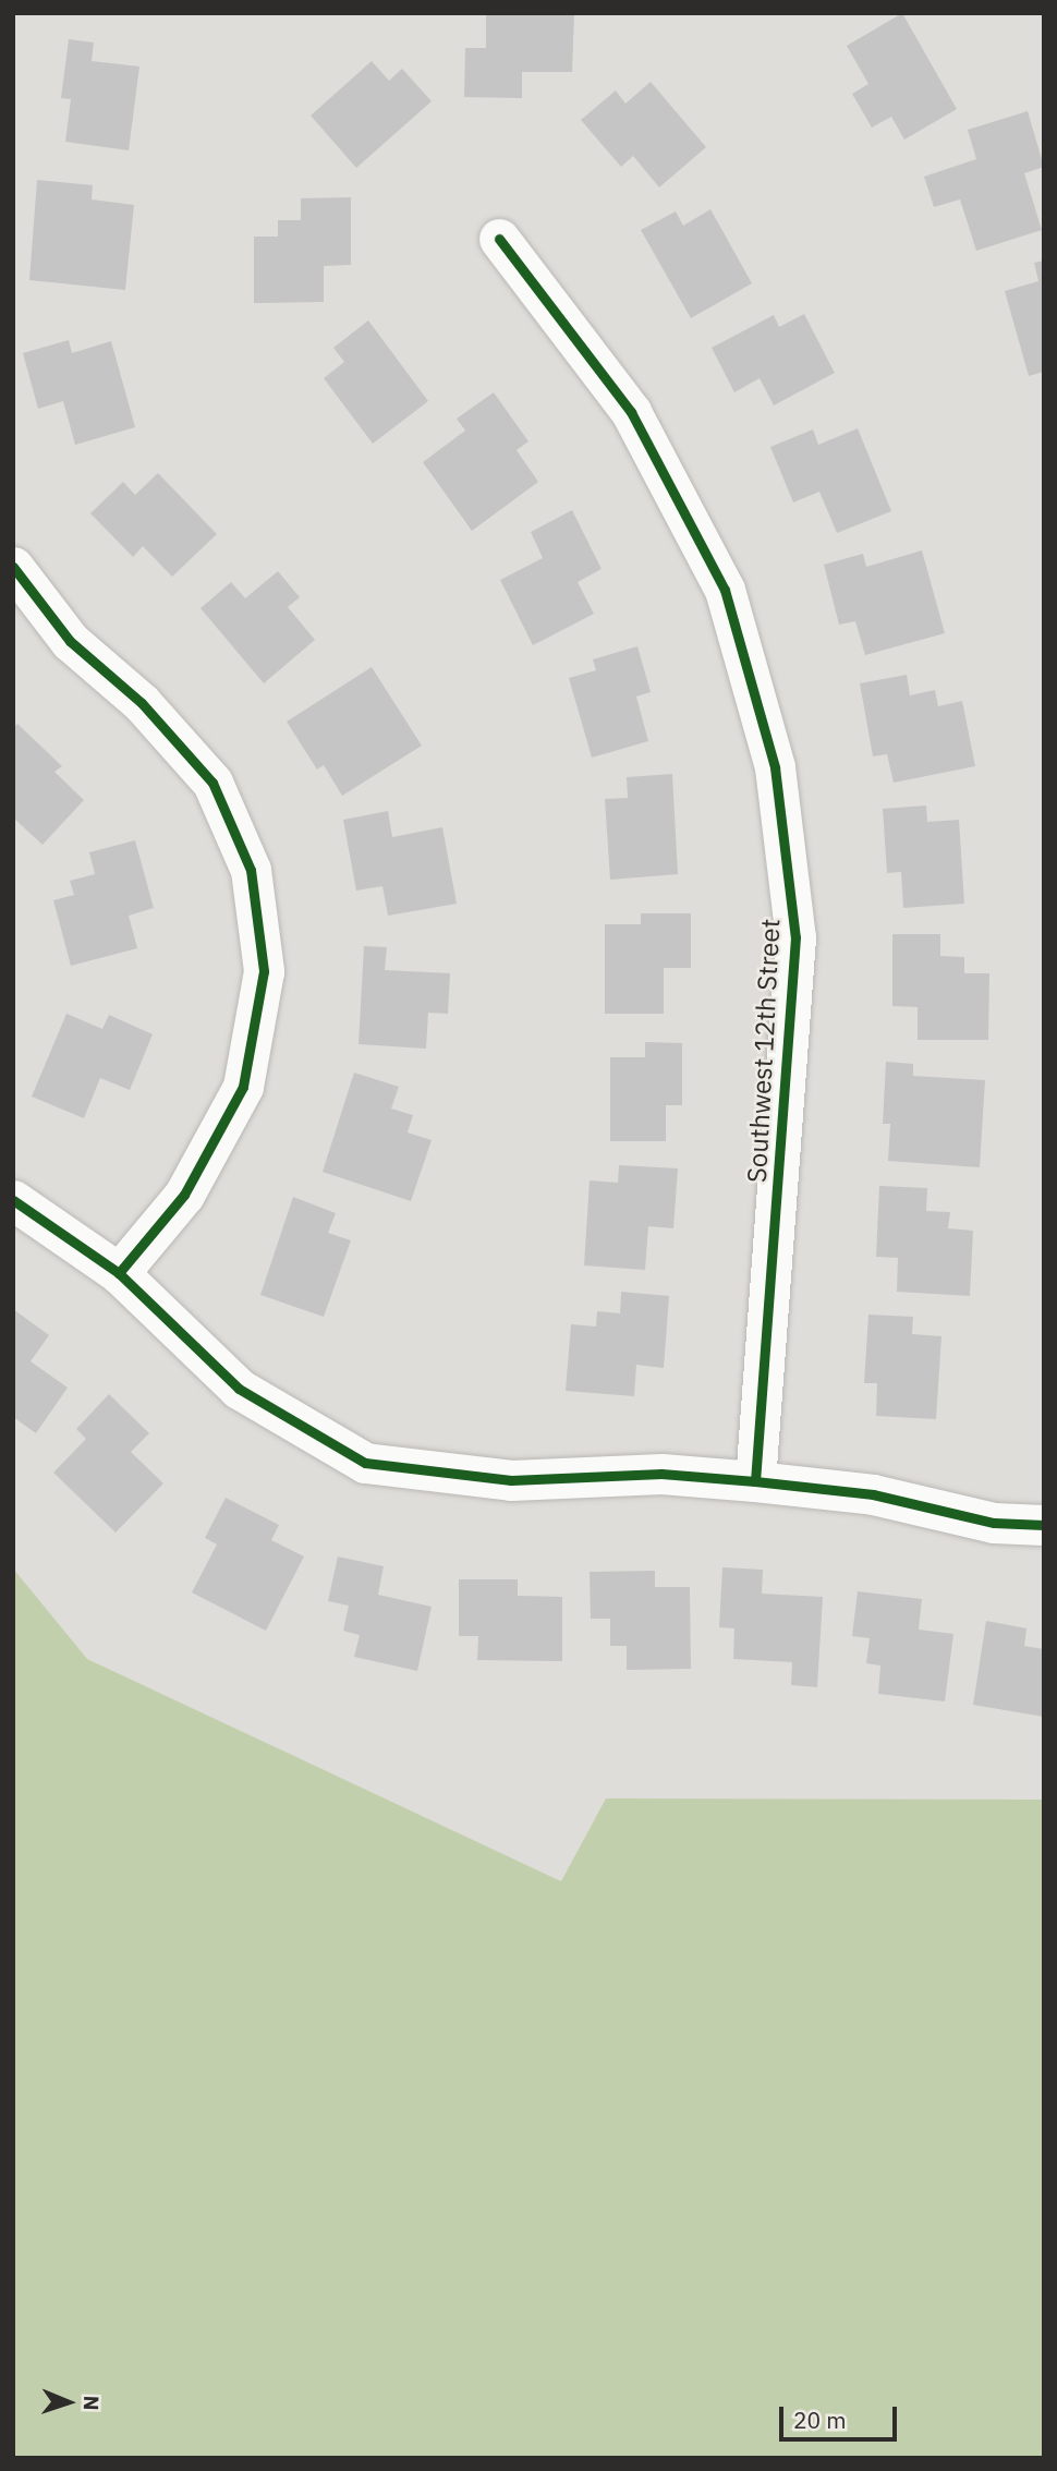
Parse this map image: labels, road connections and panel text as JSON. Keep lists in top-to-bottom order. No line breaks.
{"streets":{"street":["Southwest 12th Street"]},"scale_bar":"20 m","north":"right"}
